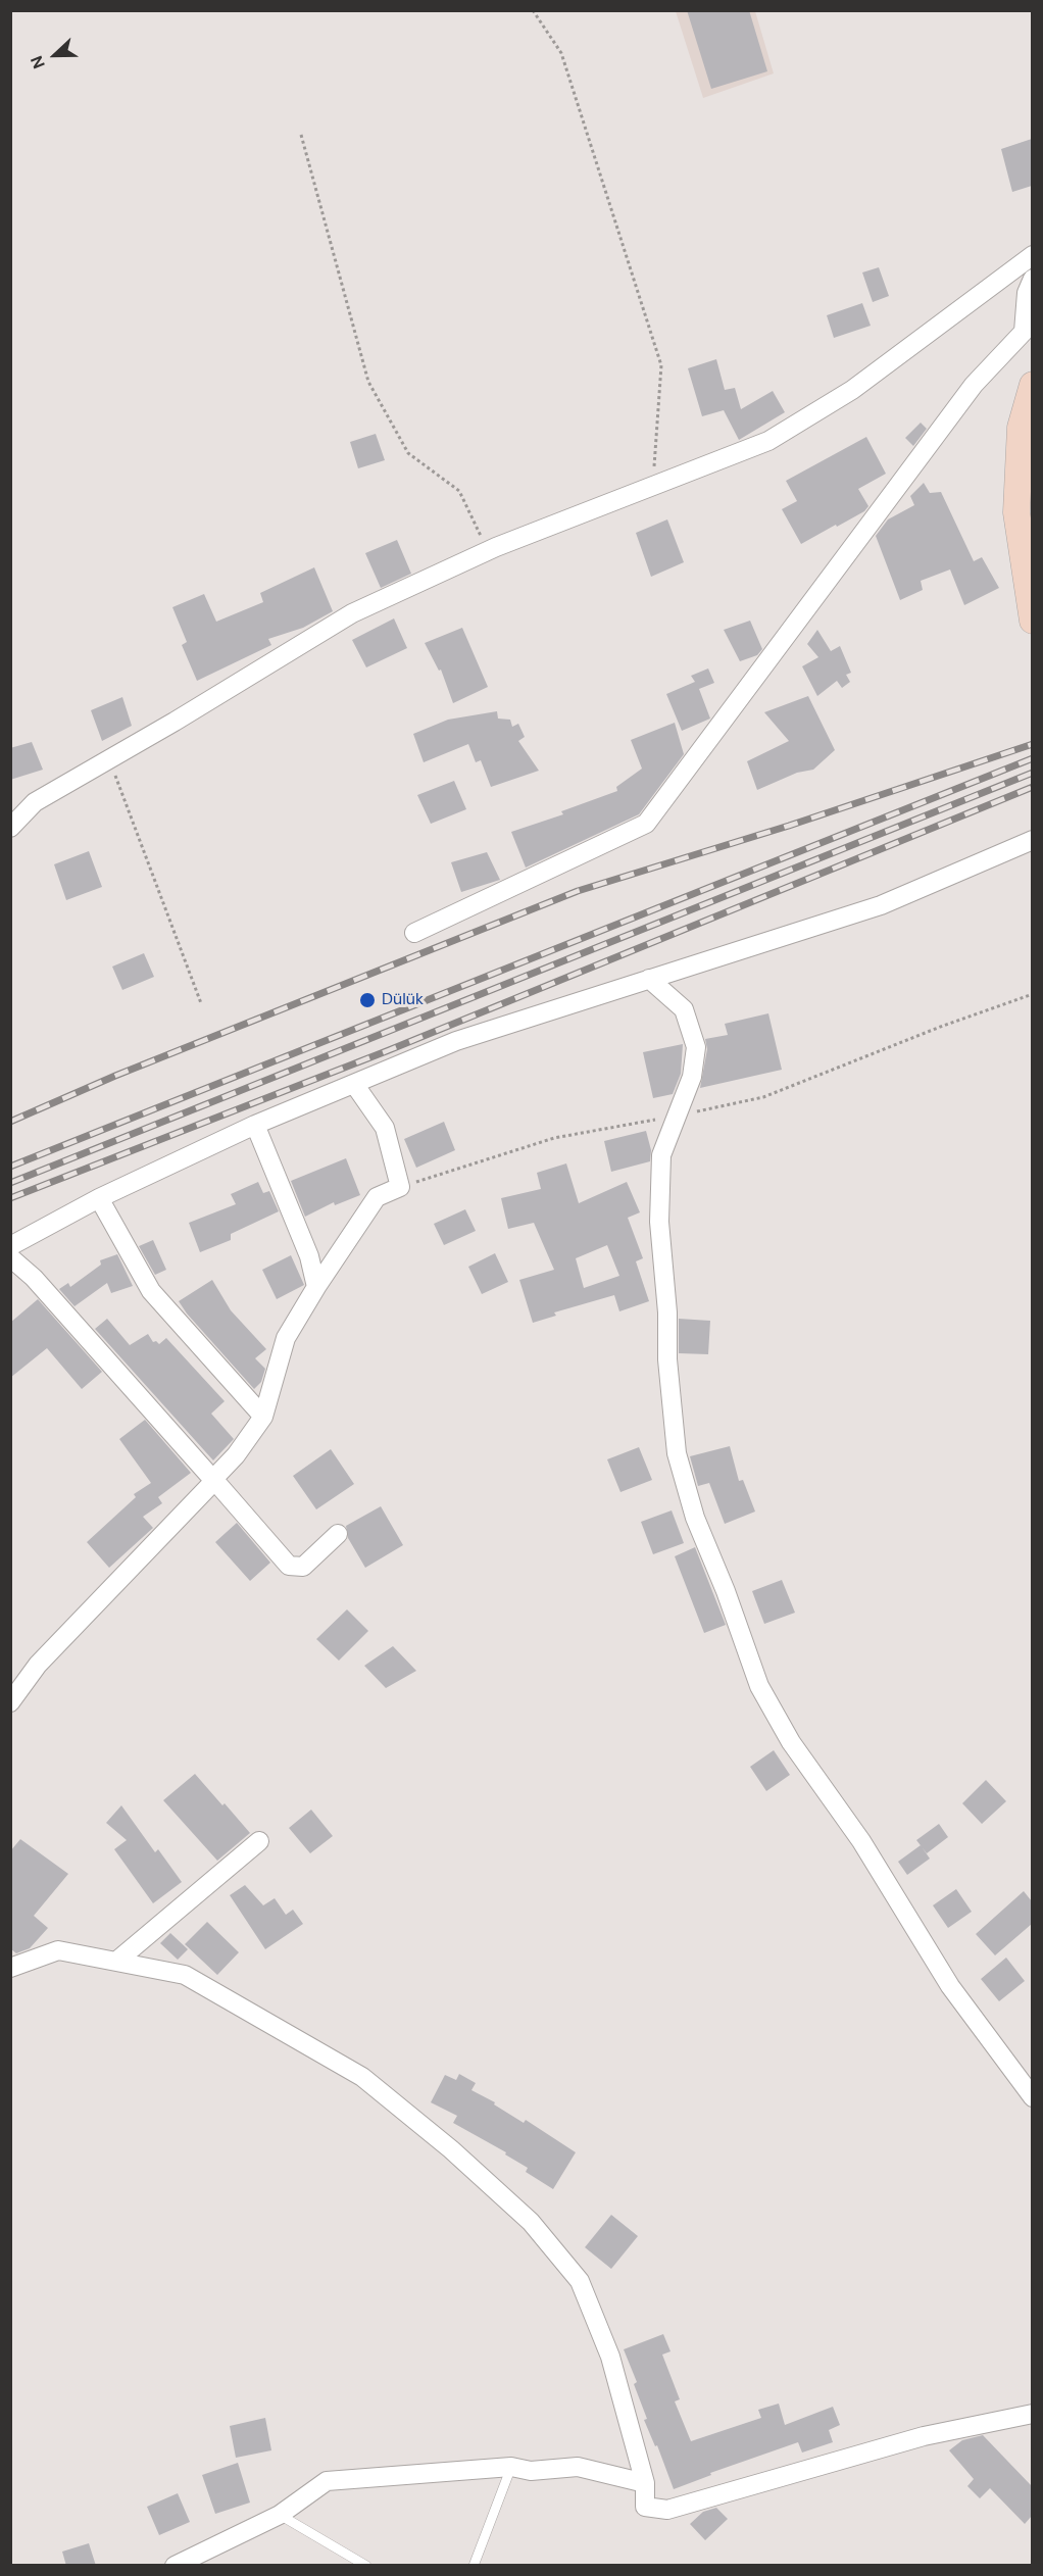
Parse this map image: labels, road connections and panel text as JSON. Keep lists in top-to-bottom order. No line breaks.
{"places":["Dülük"],"north":"left"}
